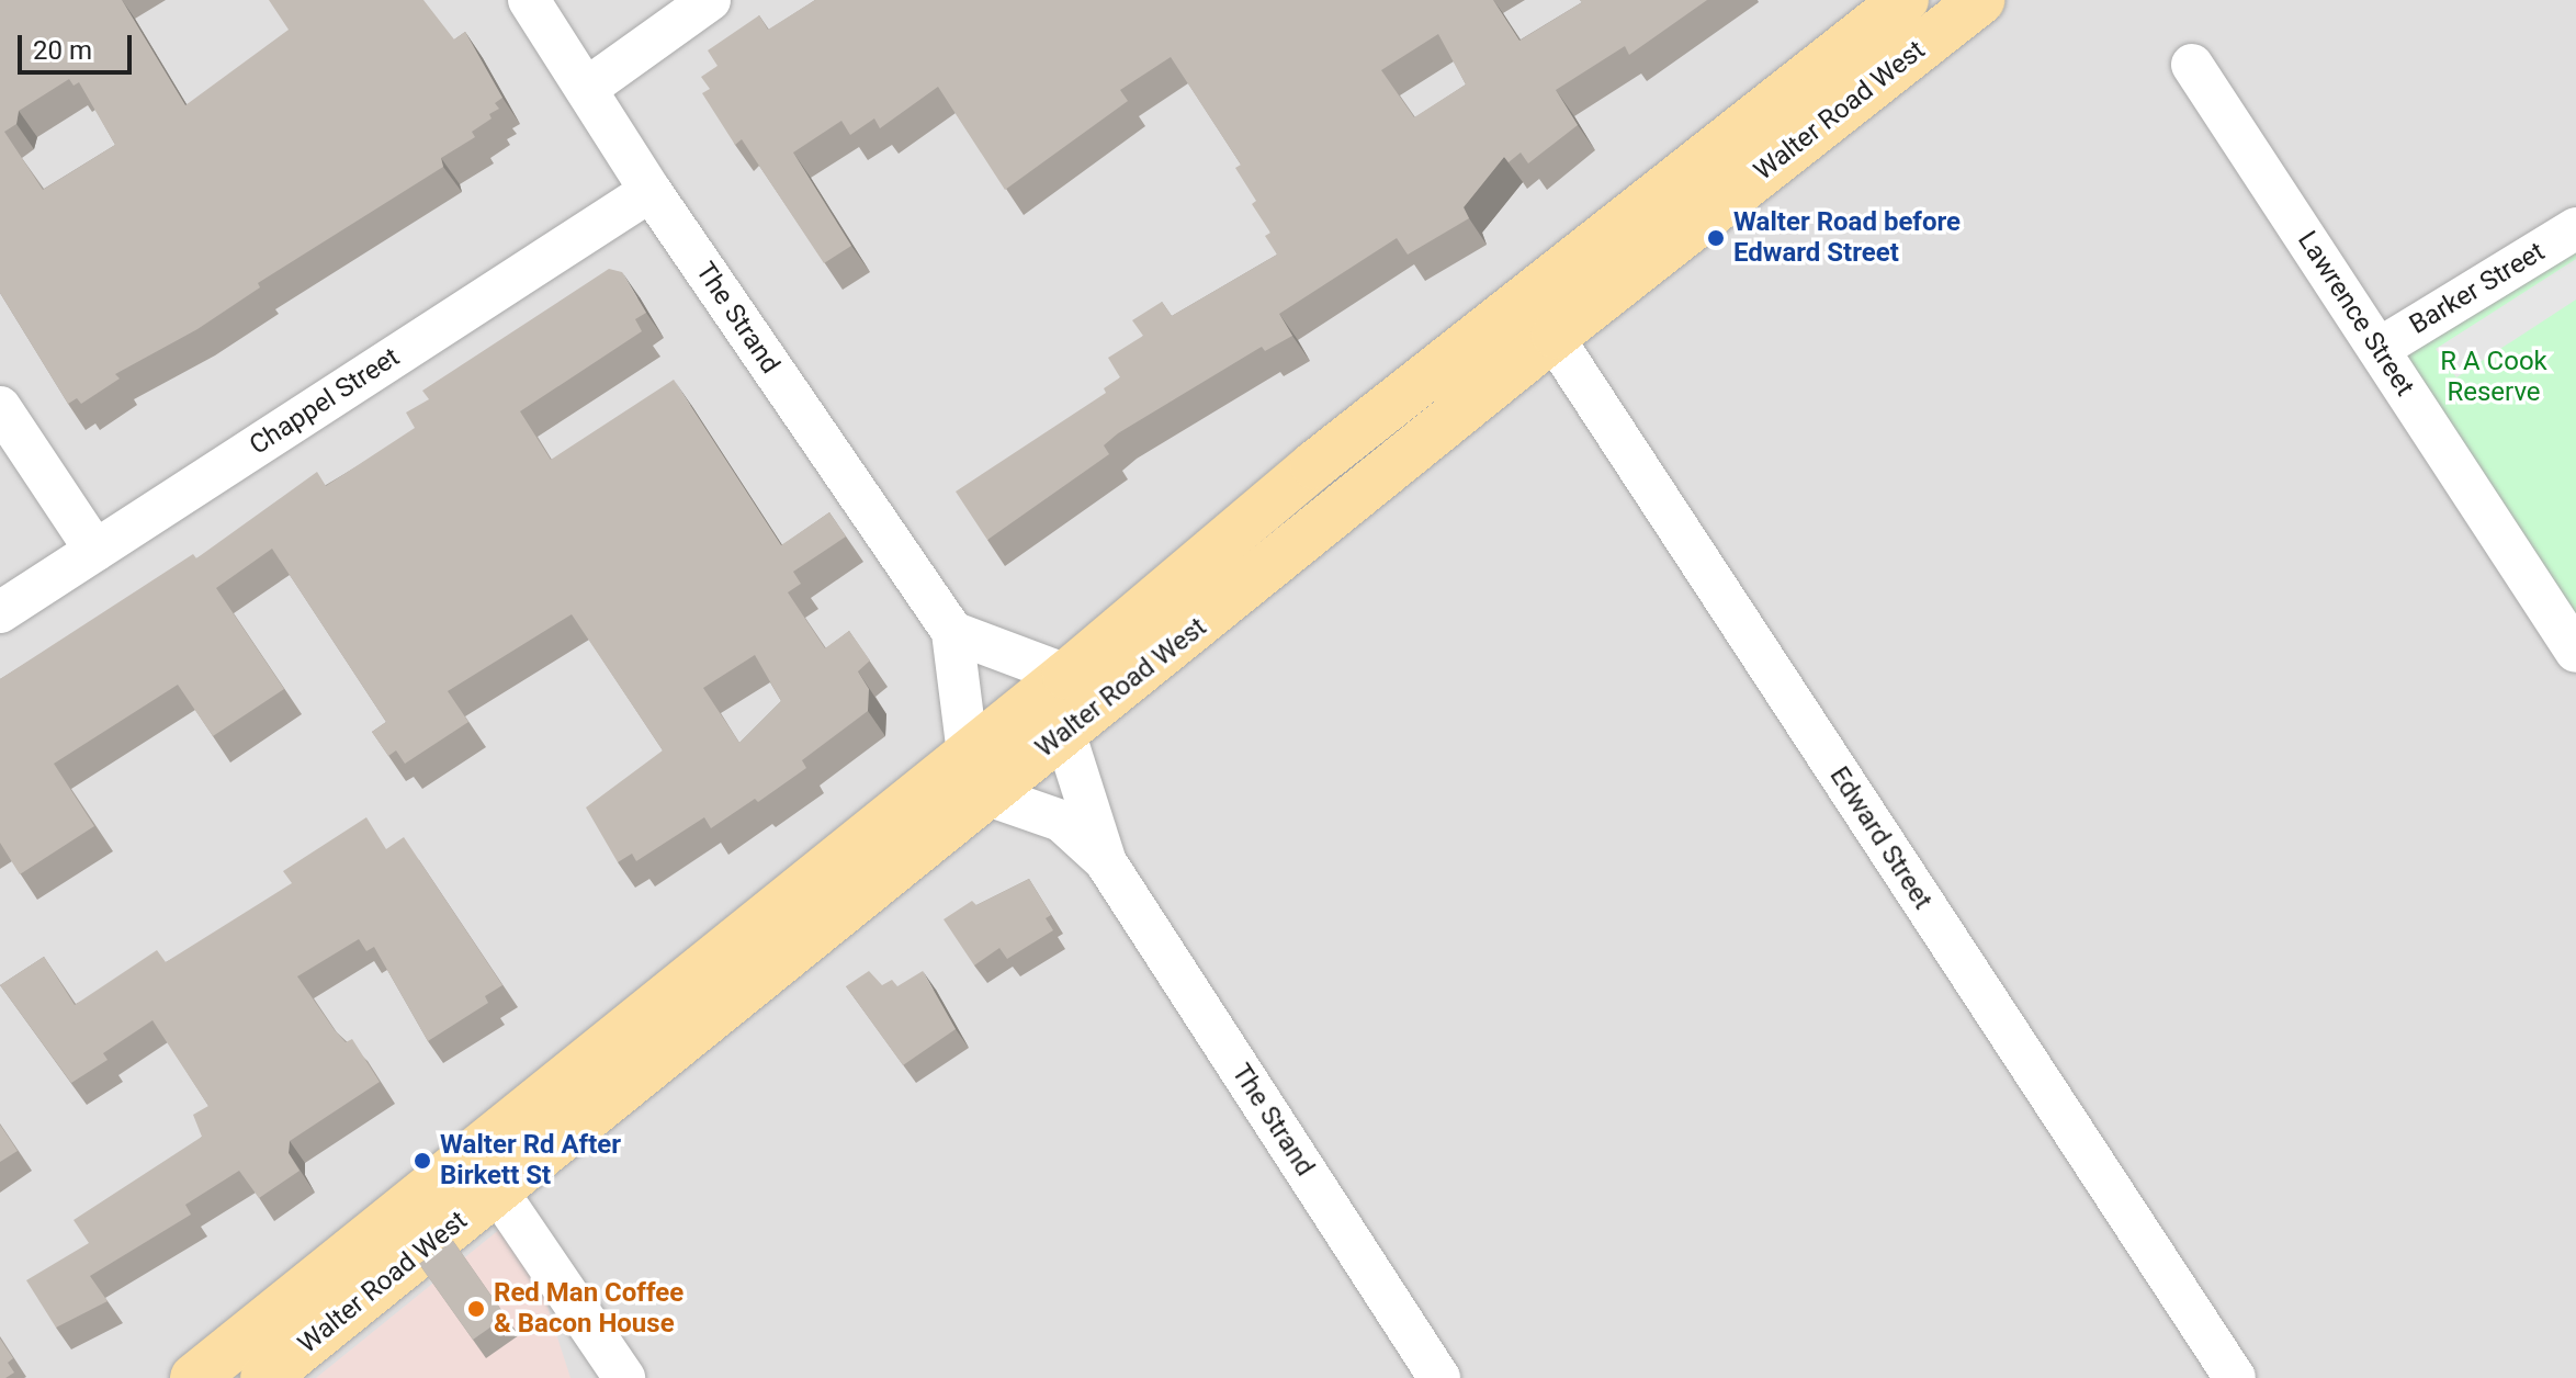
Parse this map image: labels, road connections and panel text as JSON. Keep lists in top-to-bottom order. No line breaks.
{"streets":{"main road":["Walter Road West"],"street":["Barker Street","Lawrence Street","The Strand","Chappel Street","Edward Street"]},"crossings":[["Walter Road West","The Strand"],["Walter Road West","Edward Street"],["Barker Street","Lawrence Street"],["The Strand","Chappel Street"]],"parks":["R A Cook Reserve"],"places":["Walter Road before Edward Street","Walter Rd After Birkett St","Red Man Coffee & Bacon House"],"scale_bar":"20 m"}
